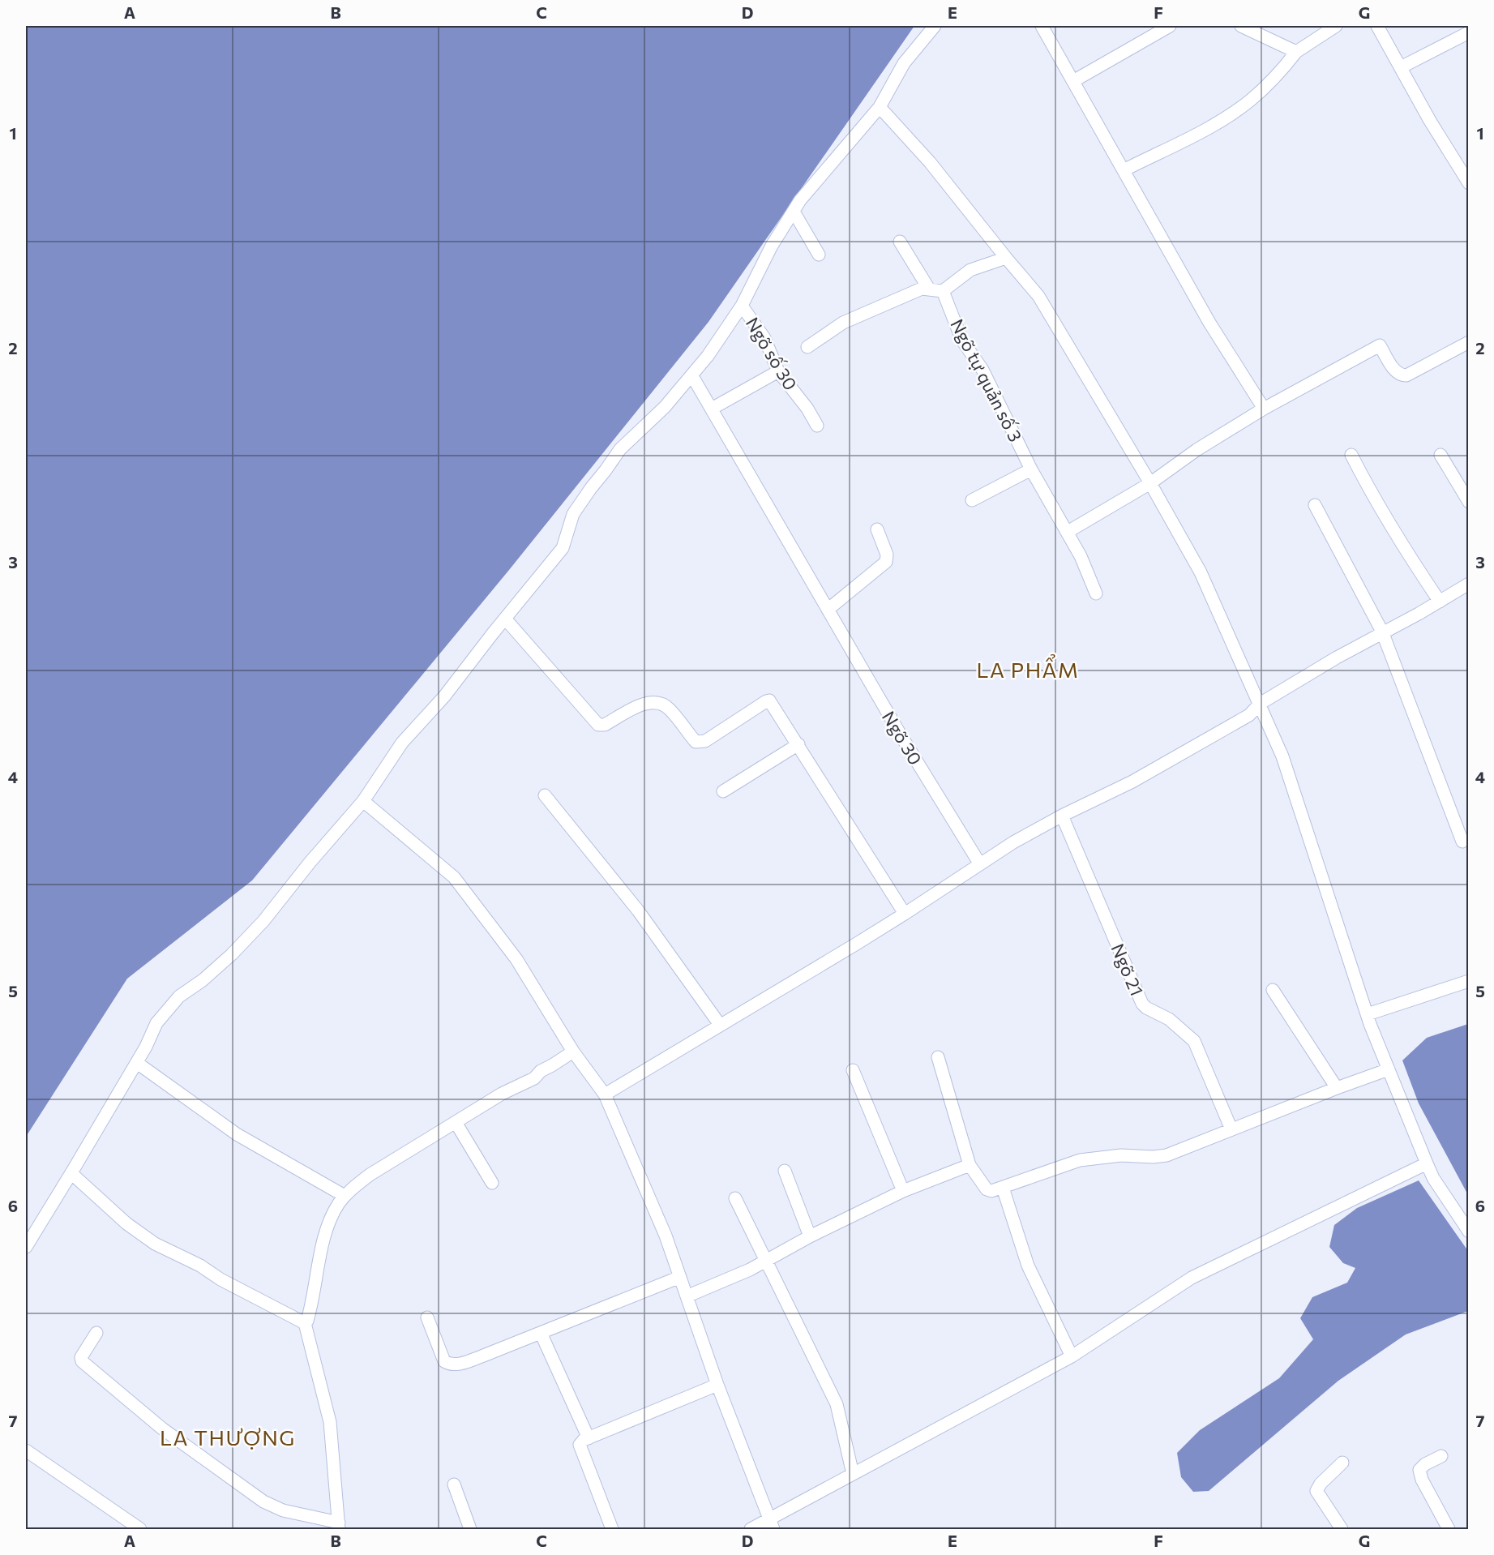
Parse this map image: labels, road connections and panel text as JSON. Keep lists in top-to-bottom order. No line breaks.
{"streets":{"street":["Ngõ số 30","Ngõ tự quản số 3","Ngõ 30","Ngõ 21"]},"districts":["LA PHẨM","LA THƯỢNG"],"grid":{"columns":["A","B","C","D","E","F","G"],"rows":["1","2","3","4","5","6","7"]}}
